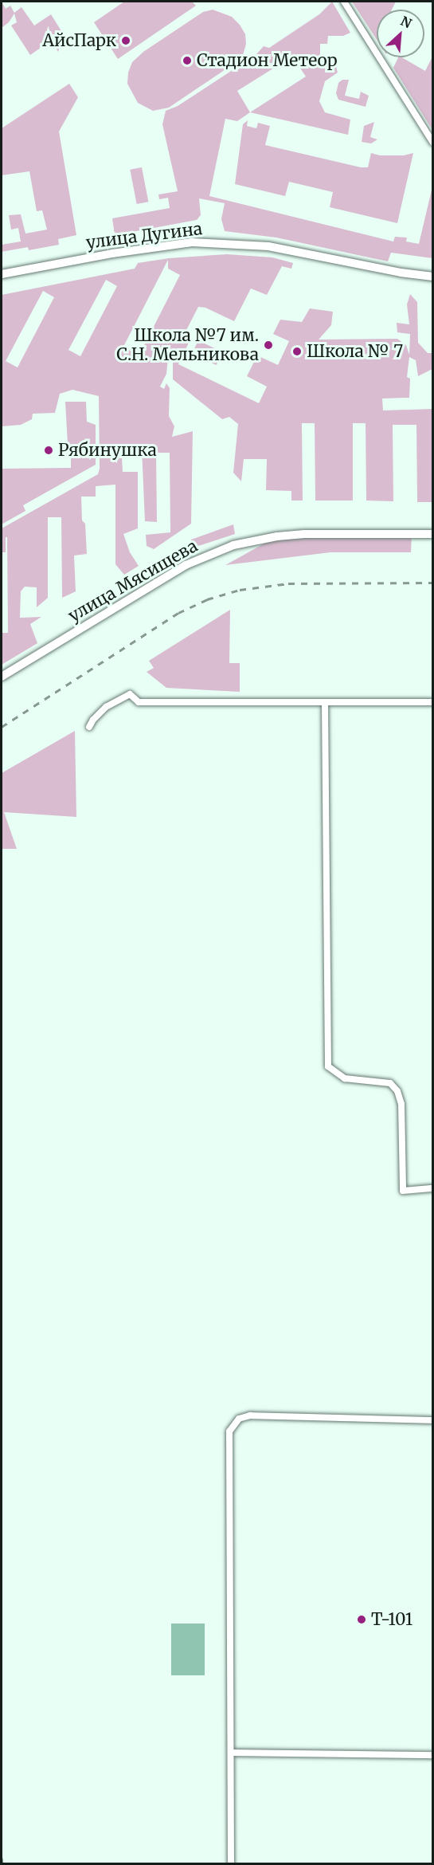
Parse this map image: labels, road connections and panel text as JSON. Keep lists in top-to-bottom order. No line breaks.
{"streets":{"main road":["улица Дугина","улица Мясищева"]},"places":["АйсПарк","Стадион Метеор","Школа №7 им. С.Н. Мельникова","Школа № 7","Рябинушка","Т-101"],"north":"top right"}
